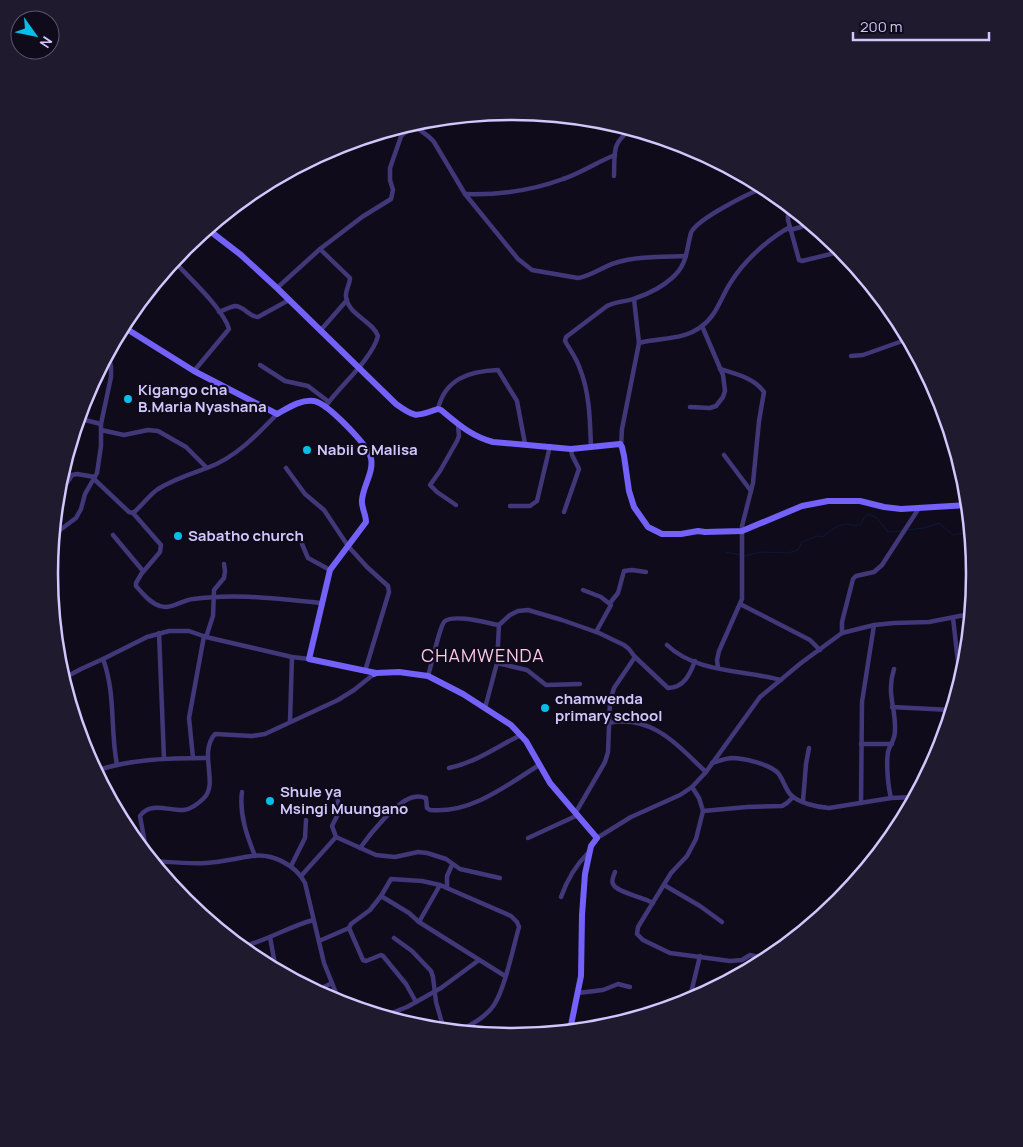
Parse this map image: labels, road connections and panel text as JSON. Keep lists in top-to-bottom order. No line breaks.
{"districts":["CHAMWENDA"],"places":["Kigango cha B.Maria Nyashana","Nabii G Malisa","Sabatho church","chamwenda primary school","Shule ya Msingi Muungano"],"scale_bar":"200 m","north":"bottom right"}
